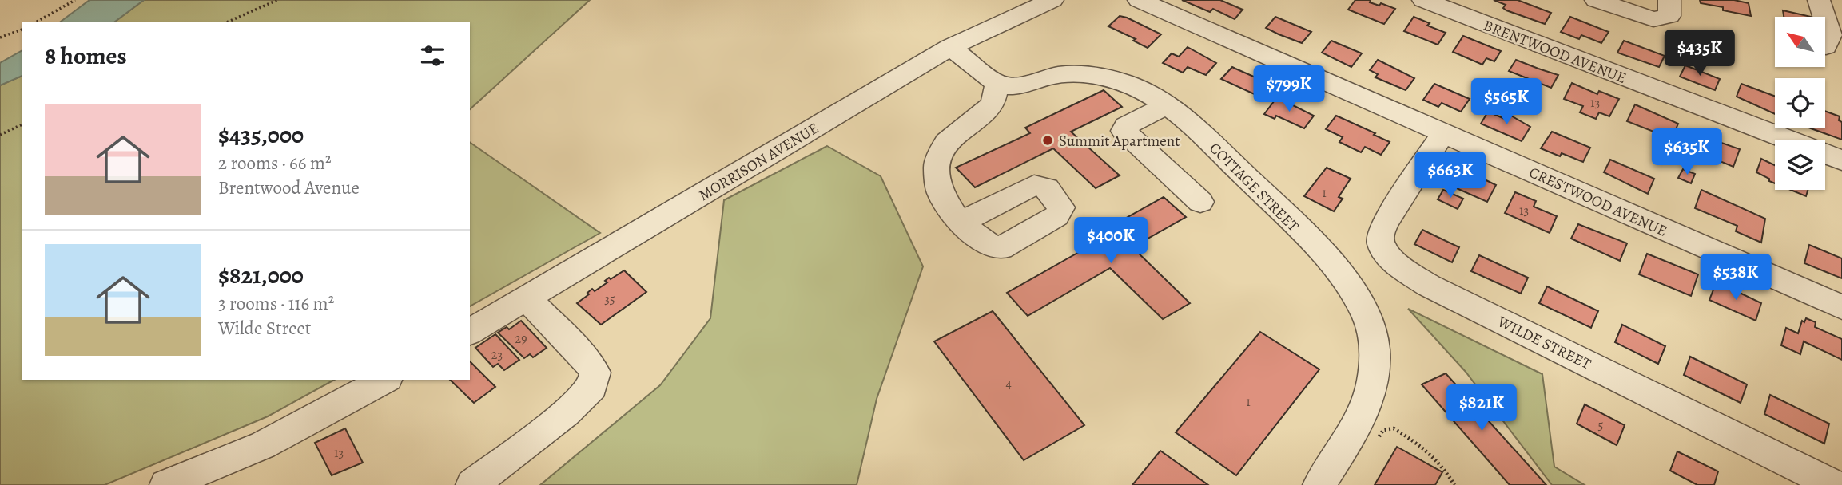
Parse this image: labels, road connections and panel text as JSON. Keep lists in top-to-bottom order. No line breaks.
{"streets":{"street":["BRENTWOOD AVENUE","MORRISON AVENUE","COTTAGE STREET","CRESTWOOD AVENUE","WILDE STREET"]},"crossings":[["CRESTWOOD AVENUE","WILDE STREET"]],"places":["Summit Apartment"],"house_numbers":["13","1","13","35","29","23","4","1","5","13"],"north":"top left","page":{"heading":"8 homes","price":["$435K","$799K","$565K","$635K","$663K","$400K","$538K","$821K"],"list":[{"name":"$435,000","note":"2 rooms · 66 m² · Brentwood Avenue"},{"name":"$821,000","note":"3 rooms · 116 m² · Wilde Street"}]}}
